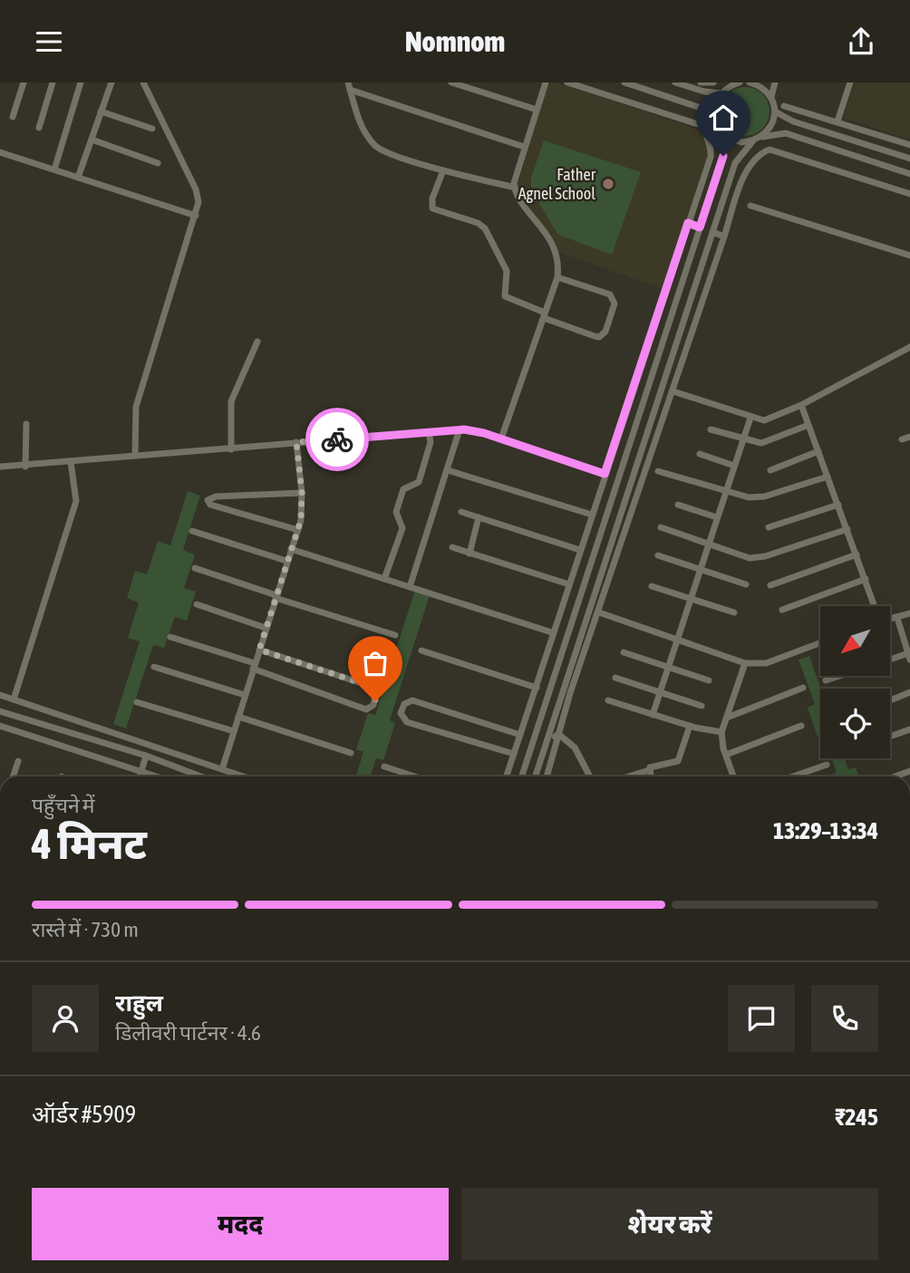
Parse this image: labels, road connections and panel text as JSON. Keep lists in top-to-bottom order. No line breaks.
{"places":["Father Agnel School"],"north":"bottom left","page":{"header":"Nomnom","heading":["4 मिनट","पहुँचने में","13:29–13:34"],"panel":["राहुल","डिलीवरी पार्टनर · 4.6","ऑर्डर #5909","₹245"],"bar":"रास्ते में · 730 m","buttons":["मदद","शेयर करें"]}}
